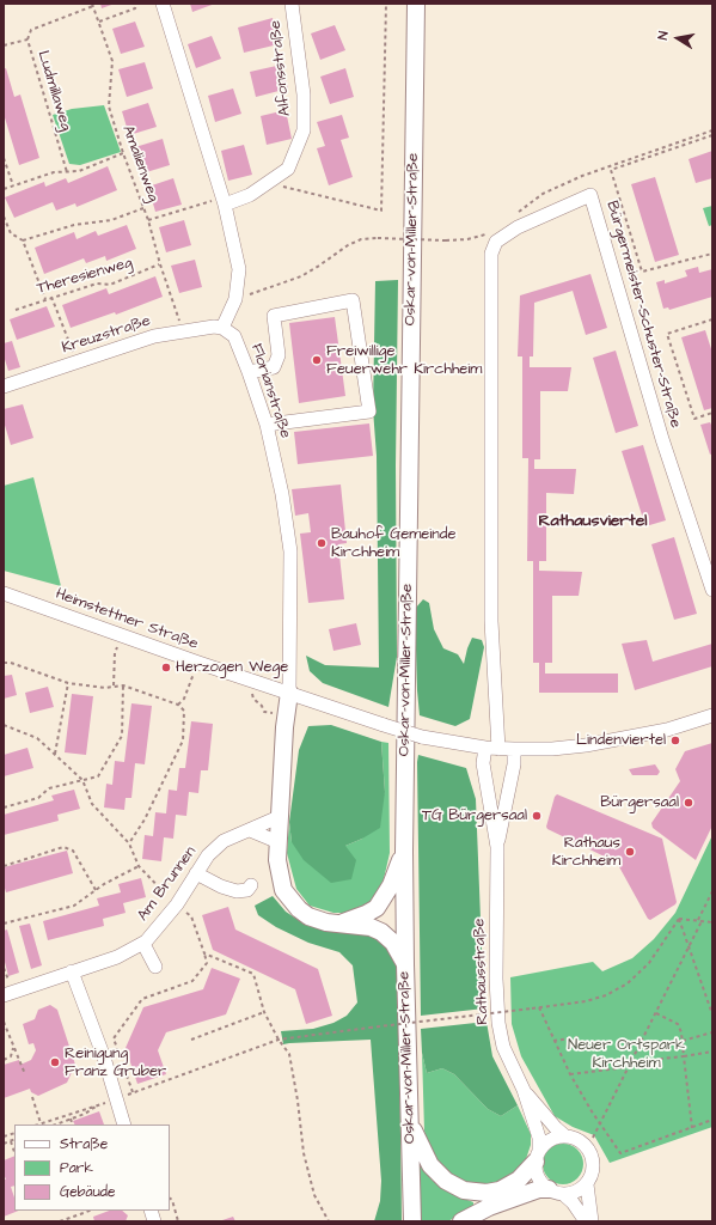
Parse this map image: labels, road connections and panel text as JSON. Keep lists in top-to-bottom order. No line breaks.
{"streets":{"main road":["Oskar-von-Miller-Straße"],"street":["Alfonsstraße","Bürgermeister-Schuster-Straße","Kreuzstraße","Florianstraße","Heimstettner Straße","Am Brunnen","Rathausstraße"],"path":["Ludmillaweg","Amalienweg","Theresienweg"]},"crossings":[["Amalienweg","Theresienweg"],["Amalienweg","Kreuzstraße"],["Bürgermeister-Schuster-Straße","Heimstettner Straße"],["Kreuzstraße","Florianstraße"],["Florianstraße","Heimstettner Straße"],["Heimstettner Straße","Rathausstraße"]],"districts":["Rathausviertel"],"parks":["Neuer Ortspark Kirchheim"],"places":["Freiwillige Feuerwehr Kirchheim","Bauhof Gemeinde Kirchheim","Herzogen Wege","Lindenviertel","Bürgersaal","TG Bürgersaal","Rathaus Kirchheim","Reinigung Franz Gruber"],"legend":["Straße","Park","Gebäude"],"north":"left"}
